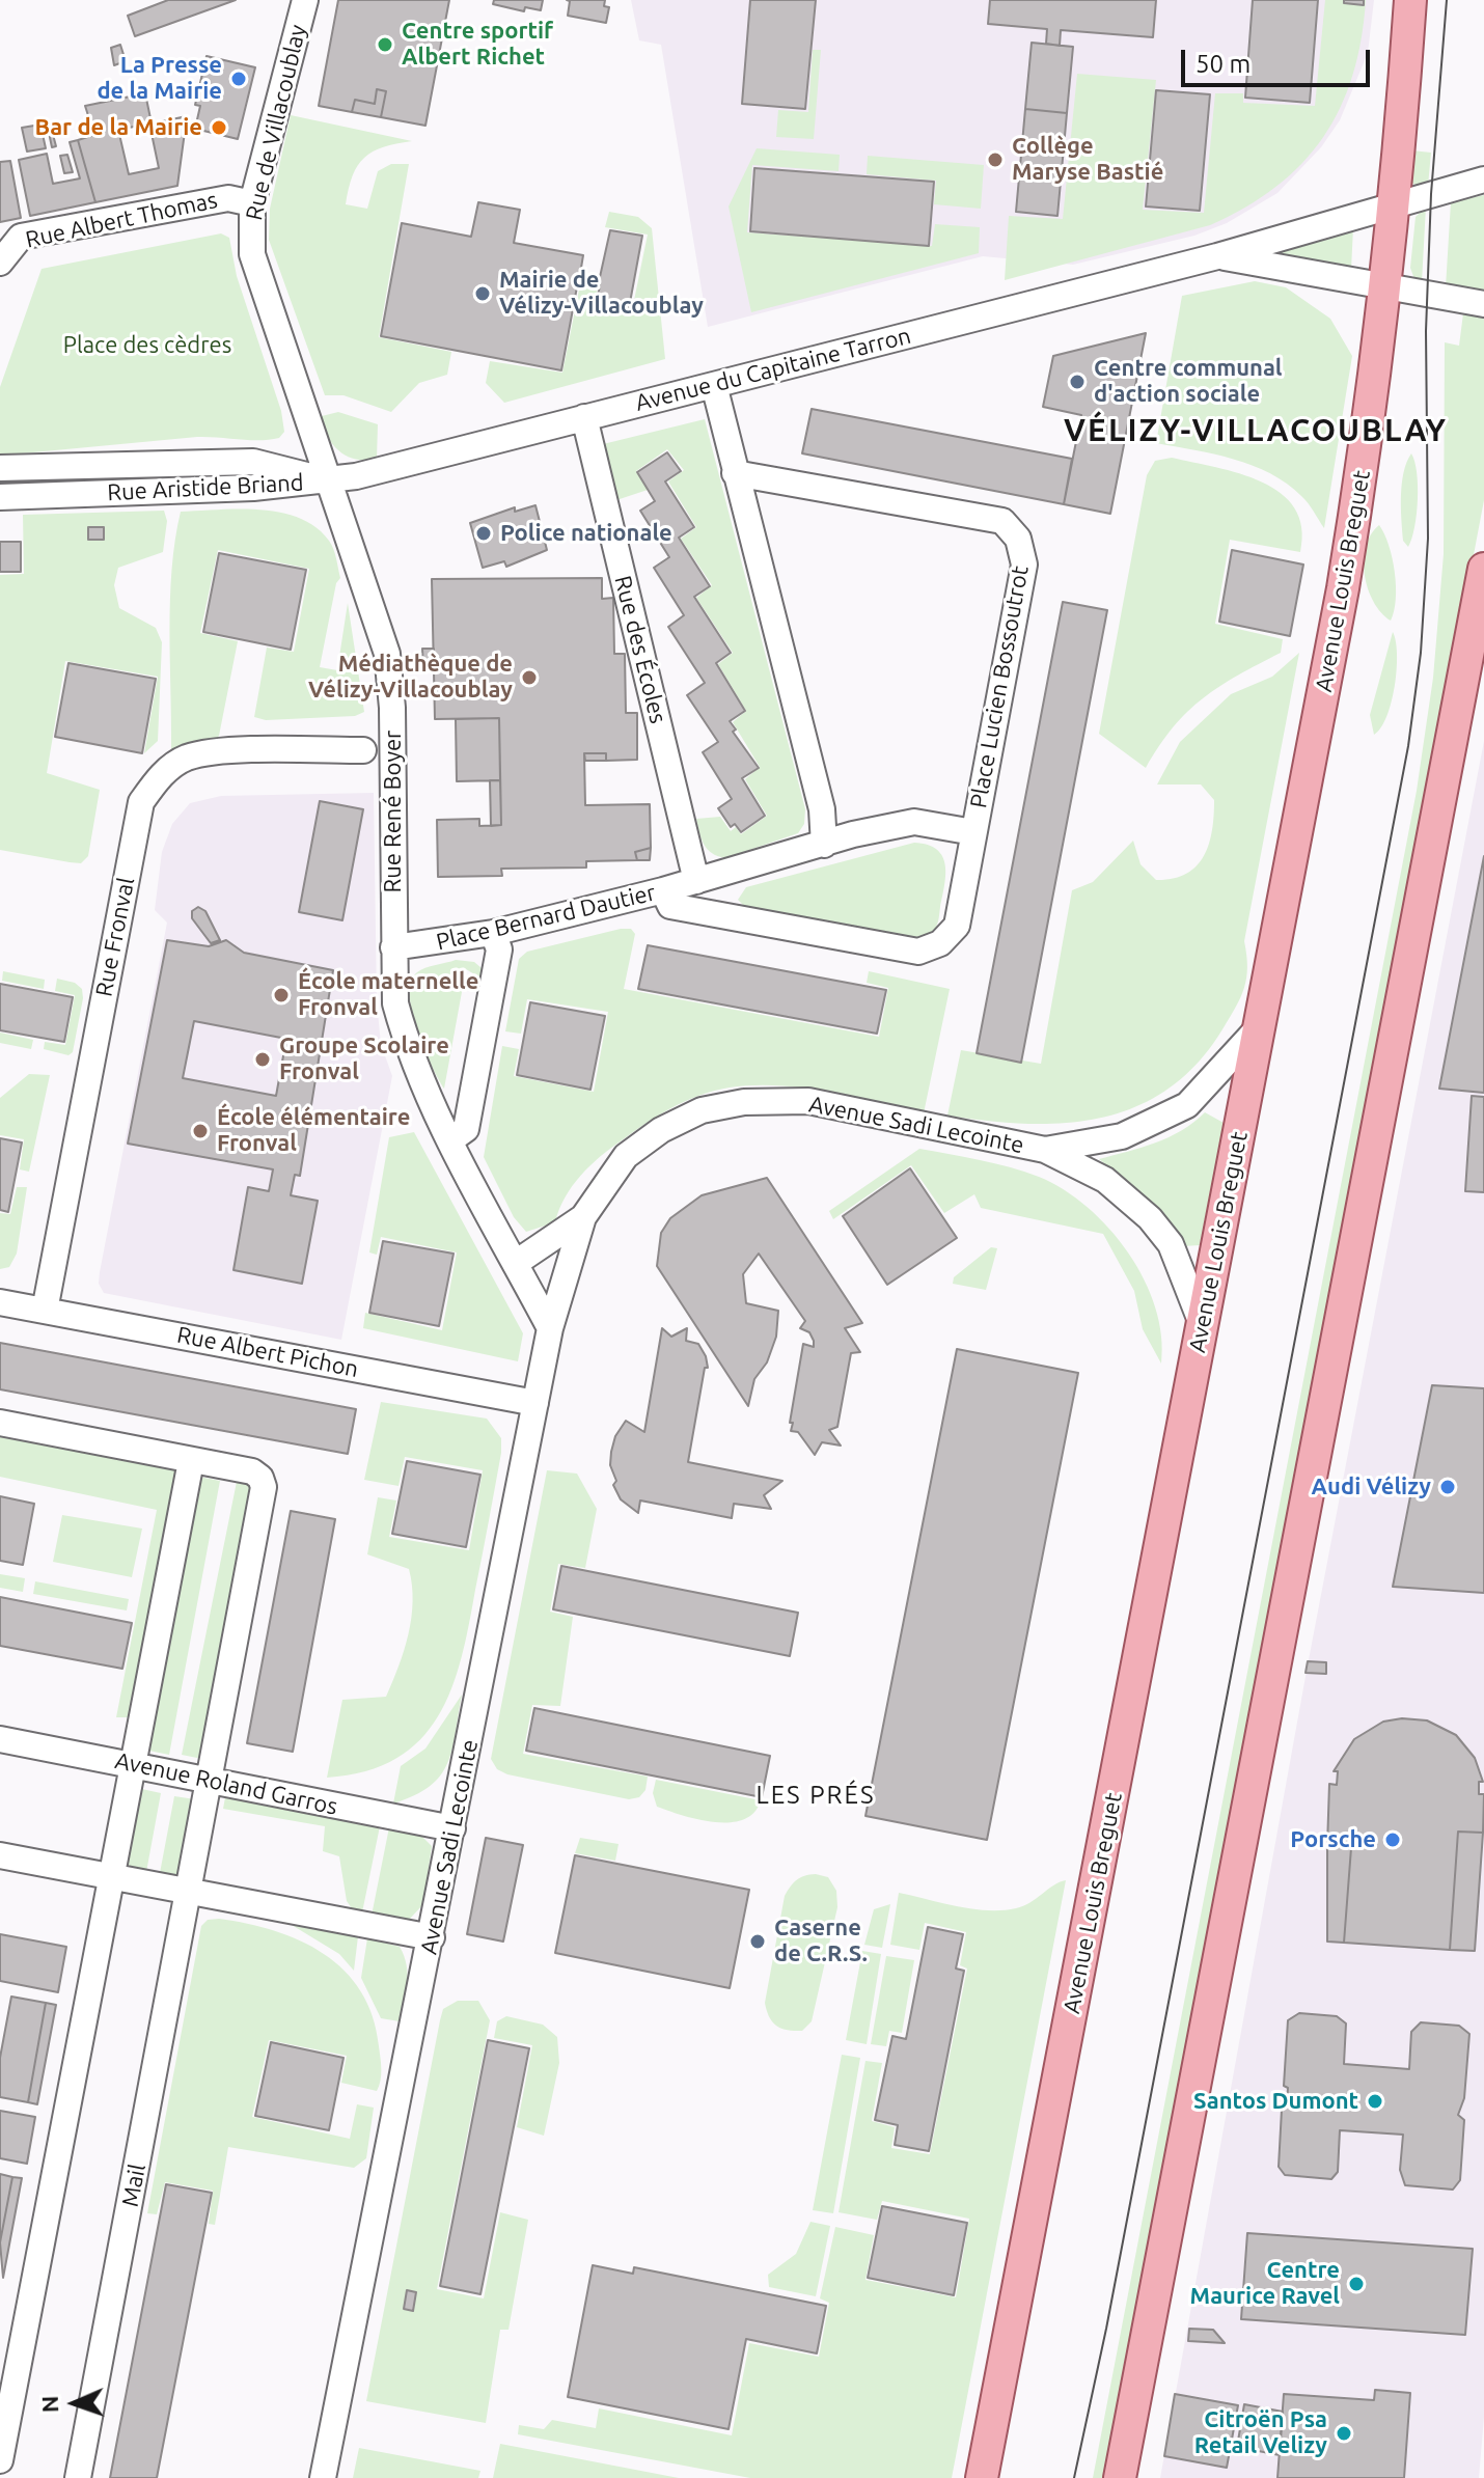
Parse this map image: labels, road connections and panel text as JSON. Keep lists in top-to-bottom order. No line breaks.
{"streets":{"main road":["Avenue Louis Breguet"],"street":["Rue de Villacoublay","Rue Albert Thomas","Avenue du Capitaine Tarron","Rue Aristide Briand","Rue des Écoles","Place Lucien Bossoutrot","Rue René Boyer","Place Bernard Dautier","Rue Fronval","Avenue Sadi Lecointe","Rue Albert Pichon","Avenue Roland Garros","Mail"]},"crossings":[["Rue de Villacoublay","Rue Albert Thomas"],["Rue de Villacoublay","Avenue du Capitaine Tarron"],["Rue de Villacoublay","Rue Aristide Briand"],["Rue de Villacoublay","Rue René Boyer"],["Avenue du Capitaine Tarron","Rue Aristide Briand"],["Avenue du Capitaine Tarron","Avenue Louis Breguet"],["Avenue du Capitaine Tarron","Rue des Écoles"],["Avenue du Capitaine Tarron","Rue René Boyer"],["Rue Aristide Briand","Rue René Boyer"],["Avenue Louis Breguet","Avenue Sadi Lecointe"],["Rue des Écoles","Place Lucien Bossoutrot"],["Rue des Écoles","Place Bernard Dautier"],["Place Lucien Bossoutrot","Place Bernard Dautier"],["Rue René Boyer","Place Bernard Dautier"],["Rue René Boyer","Avenue Sadi Lecointe"],["Rue Fronval","Rue Albert Pichon"],["Avenue Sadi Lecointe","Rue Albert Pichon"],["Avenue Sadi Lecointe","Avenue Roland Garros"],["Avenue Roland Garros","Mail"]],"districts":["VÉLIZY-VILLACOUBLAY","LES PRÉS"],"parks":["Place des cèdres"],"places":["Centre sportif Albert Richet","La Presse de la Mairie","Bar de la Mairie","Collège Maryse Bastié","Mairie de Vélizy-Villacoublay","Centre communal d'action sociale","Police nationale","Médiathèque de Vélizy-Villacoublay","École maternelle Fronval","Groupe Scolaire Fronval","École élémentaire Fronval","Audi Vélizy","Porsche","Caserne de C.R.S.","Santos Dumont","Centre Maurice Ravel","Citroën Psa Retail Velizy"],"scale_bar":"50 m","north":"left"}
